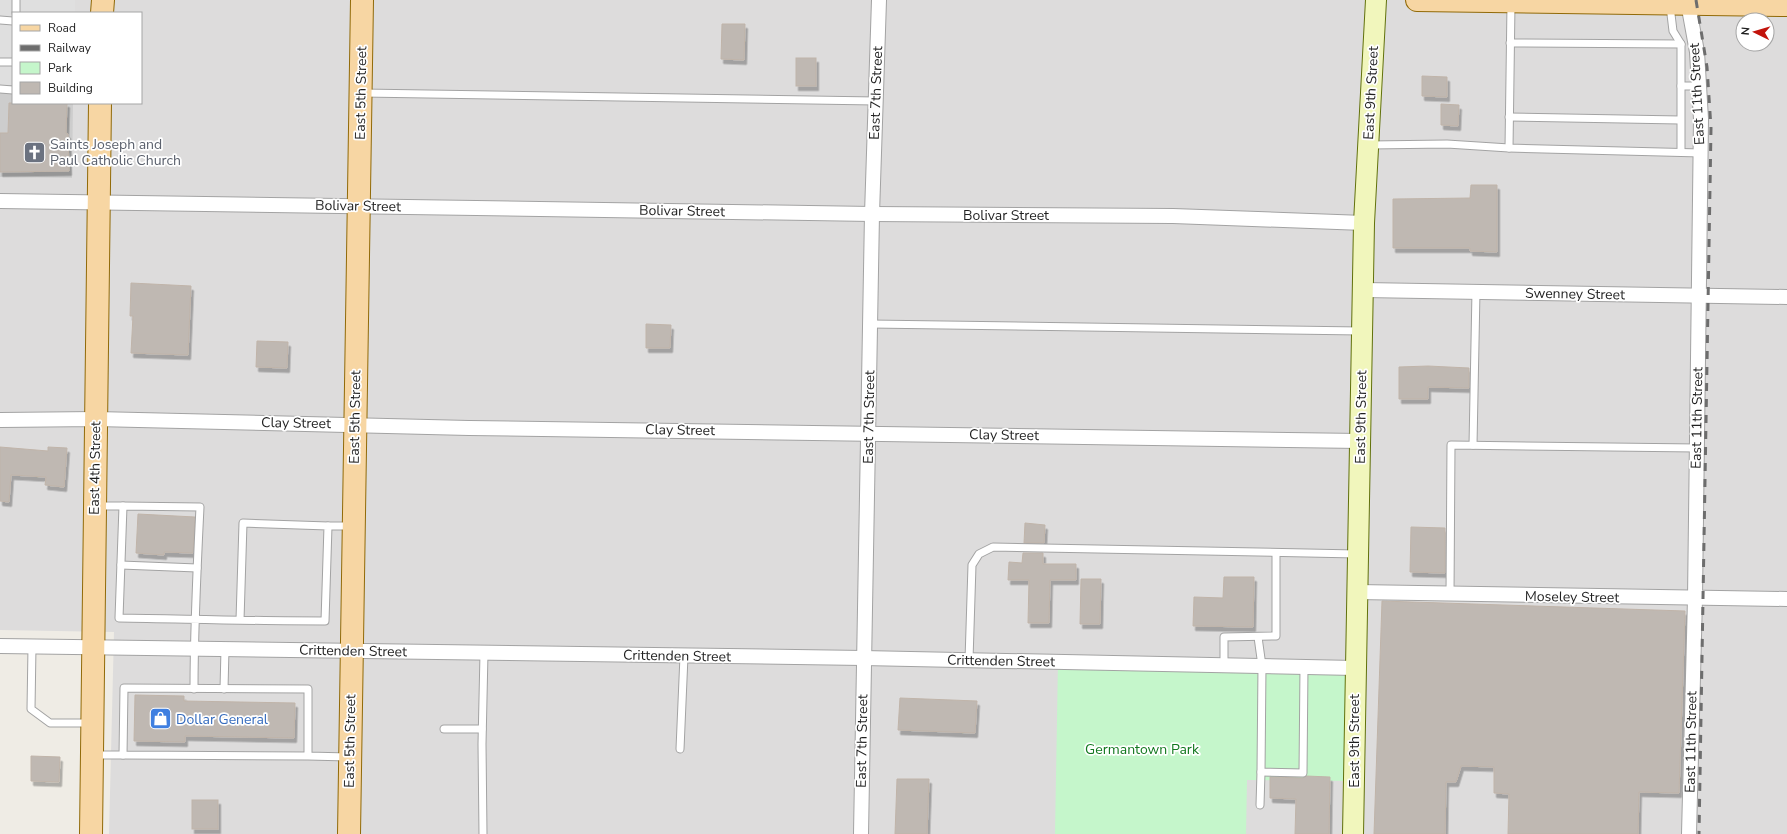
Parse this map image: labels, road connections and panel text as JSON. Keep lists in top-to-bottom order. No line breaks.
{"streets":{"main road":["East 5th Street","East 4th Street"],"street":["East 7th Street","East 9th Street","East 11th Street","Bolivar Street","Swenney Street","Clay Street","Moseley Street","Crittenden Street"]},"crossings":[["East 5th Street","Bolivar Street"],["East 5th Street","Clay Street"],["East 5th Street","Crittenden Street"],["East 7th Street","Bolivar Street"],["East 7th Street","Clay Street"],["East 7th Street","Crittenden Street"],["East 9th Street","Bolivar Street"],["East 9th Street","Swenney Street"],["East 9th Street","Clay Street"],["East 9th Street","Moseley Street"],["East 9th Street","Crittenden Street"],["East 11th Street","Swenney Street"],["East 11th Street","Moseley Street"],["Bolivar Street","East 4th Street"],["Clay Street","East 4th Street"],["East 4th Street","Crittenden Street"]],"parks":["Germantown Park"],"places":{"church":["Saints Joseph and Paul Catholic Church"],"shop":["Dollar General"]},"legend":["Road","Railway","Park","Building"],"north":"left"}
